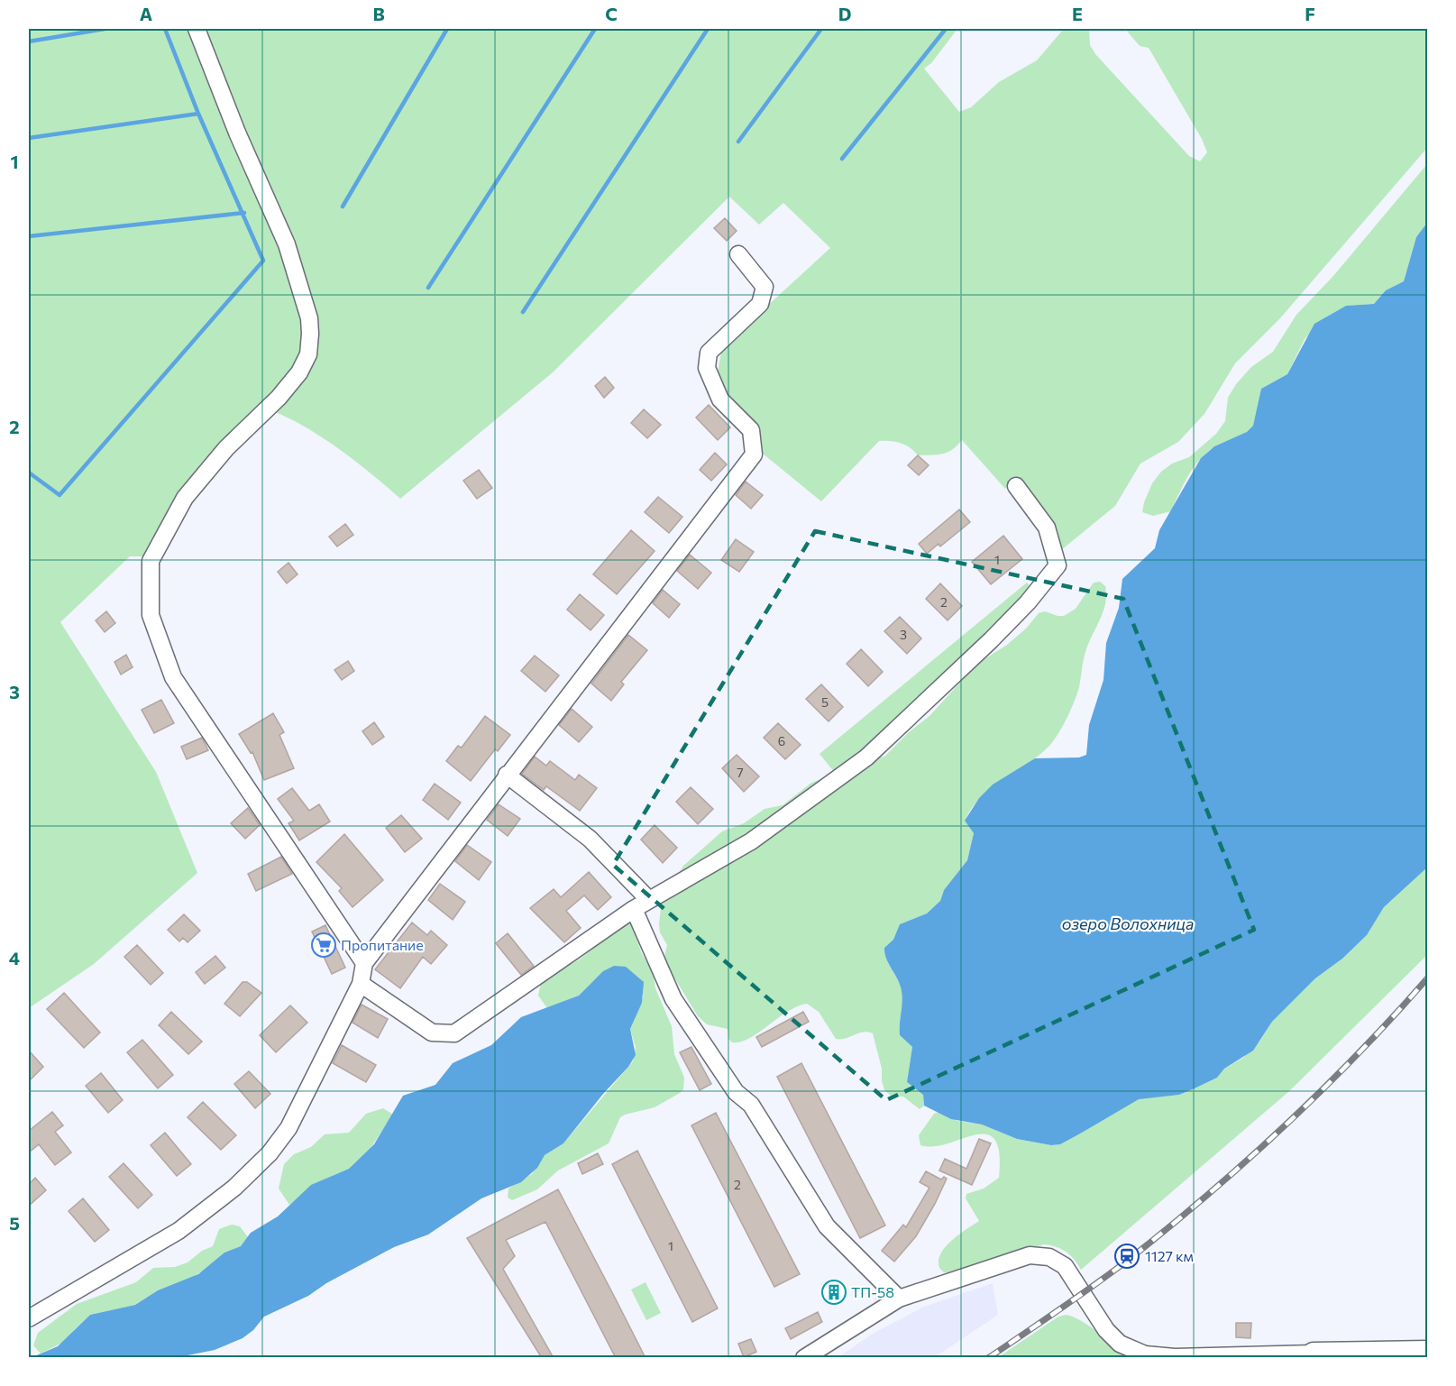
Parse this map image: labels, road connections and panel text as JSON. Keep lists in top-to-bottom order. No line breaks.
{"water":["озеро Волохница"],"places":{"supermarket":["Пропитание"],"station":["1127 км"],"building":["ТП-58"]},"house_numbers":["1","2","3","5","6","7","2","1"],"grid":{"columns":["A","B","C","D","E","F"],"rows":["1","2","3","4","5"]}}
